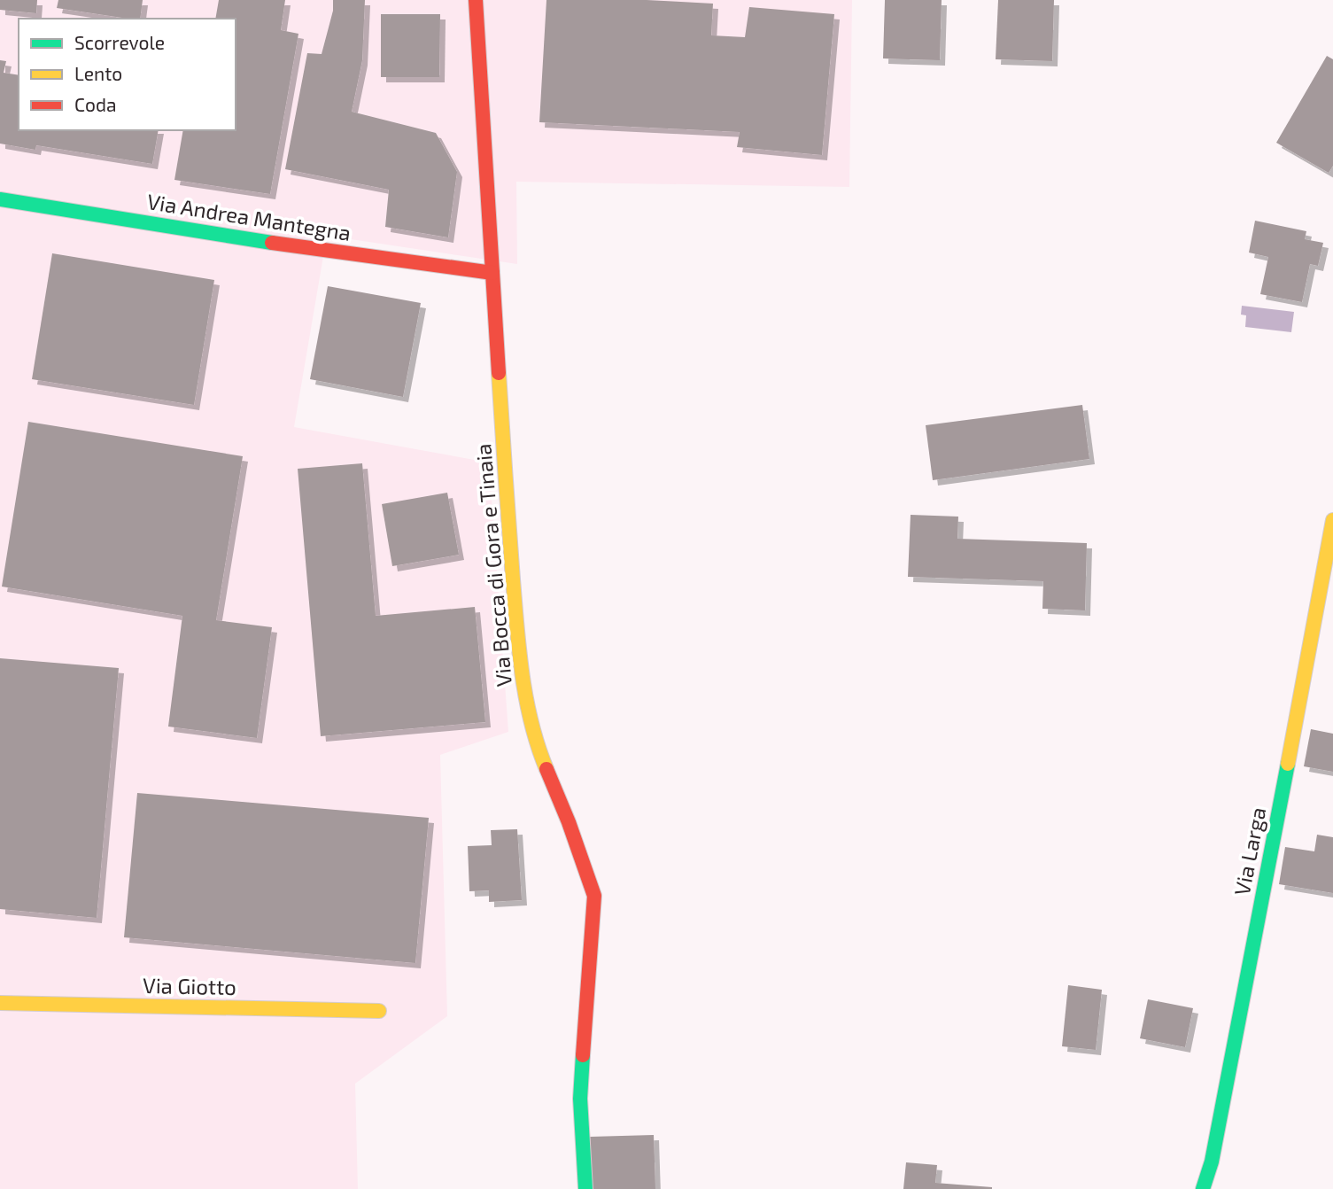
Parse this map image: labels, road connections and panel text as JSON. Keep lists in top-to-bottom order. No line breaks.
{"streets":{"street":["Via Andrea Mantegna","Via Bocca di Gora e Tinaia","Via Larga","Via Giotto"]},"crossings":[["Via Andrea Mantegna","Via Bocca di Gora e Tinaia"]],"legend":["Scorrevole","Lento","Coda"]}
